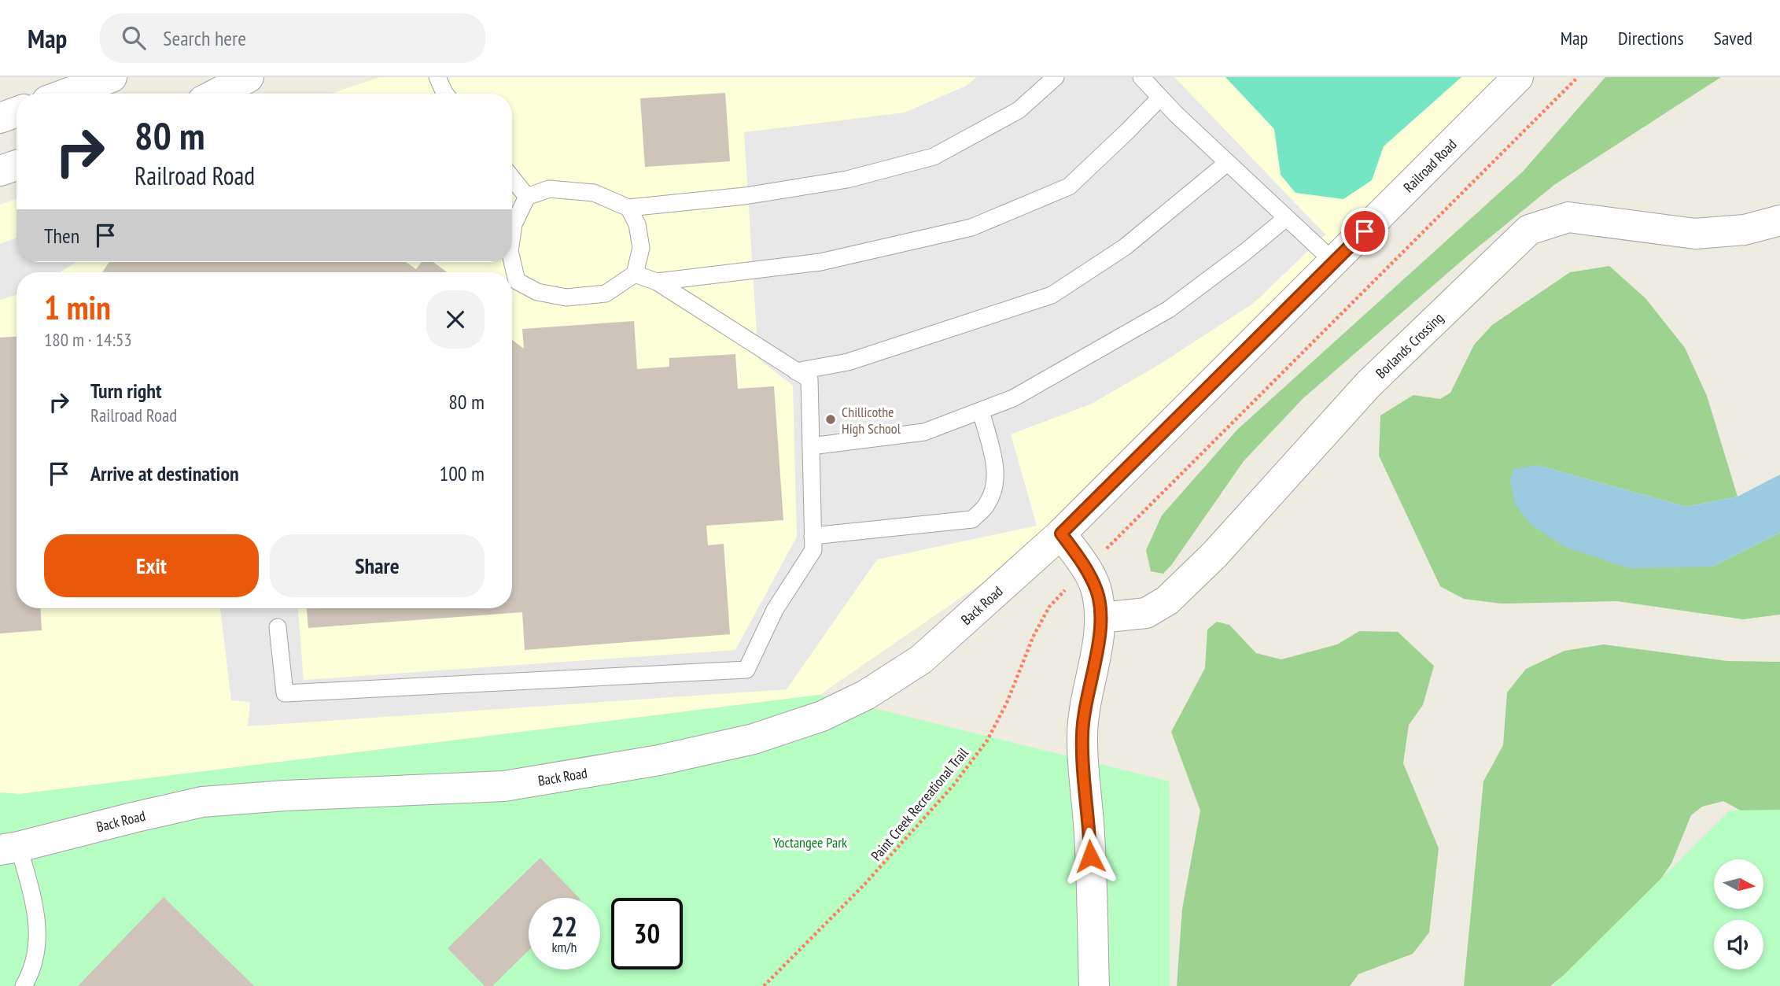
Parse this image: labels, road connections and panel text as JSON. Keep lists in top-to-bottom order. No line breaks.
{"streets":{"street":["Railroad Road","Borlands Crossing","Back Road"],"path":["Paint Creek Recreational Trail"]},"crossings":[["Railroad Road","Back Road"]],"parks":["Yoctangee Park"],"places":["Chillicothe High School"],"north":"right","page":{"header":"Map","search":"Search here","nav":["Map","Directions","Saved"],"turn":["80 m","Railroad Road"],"then":"Then","heading":["1 min","180 m · 14:53"],"list":[{"name":"Turn right","note":"Railroad Road","value":"80 m"},{"name":"Arrive at destination","value":"100 m"}],"buttons":["Exit","Share"],"speed":"22 km/h","limit":"30"}}
